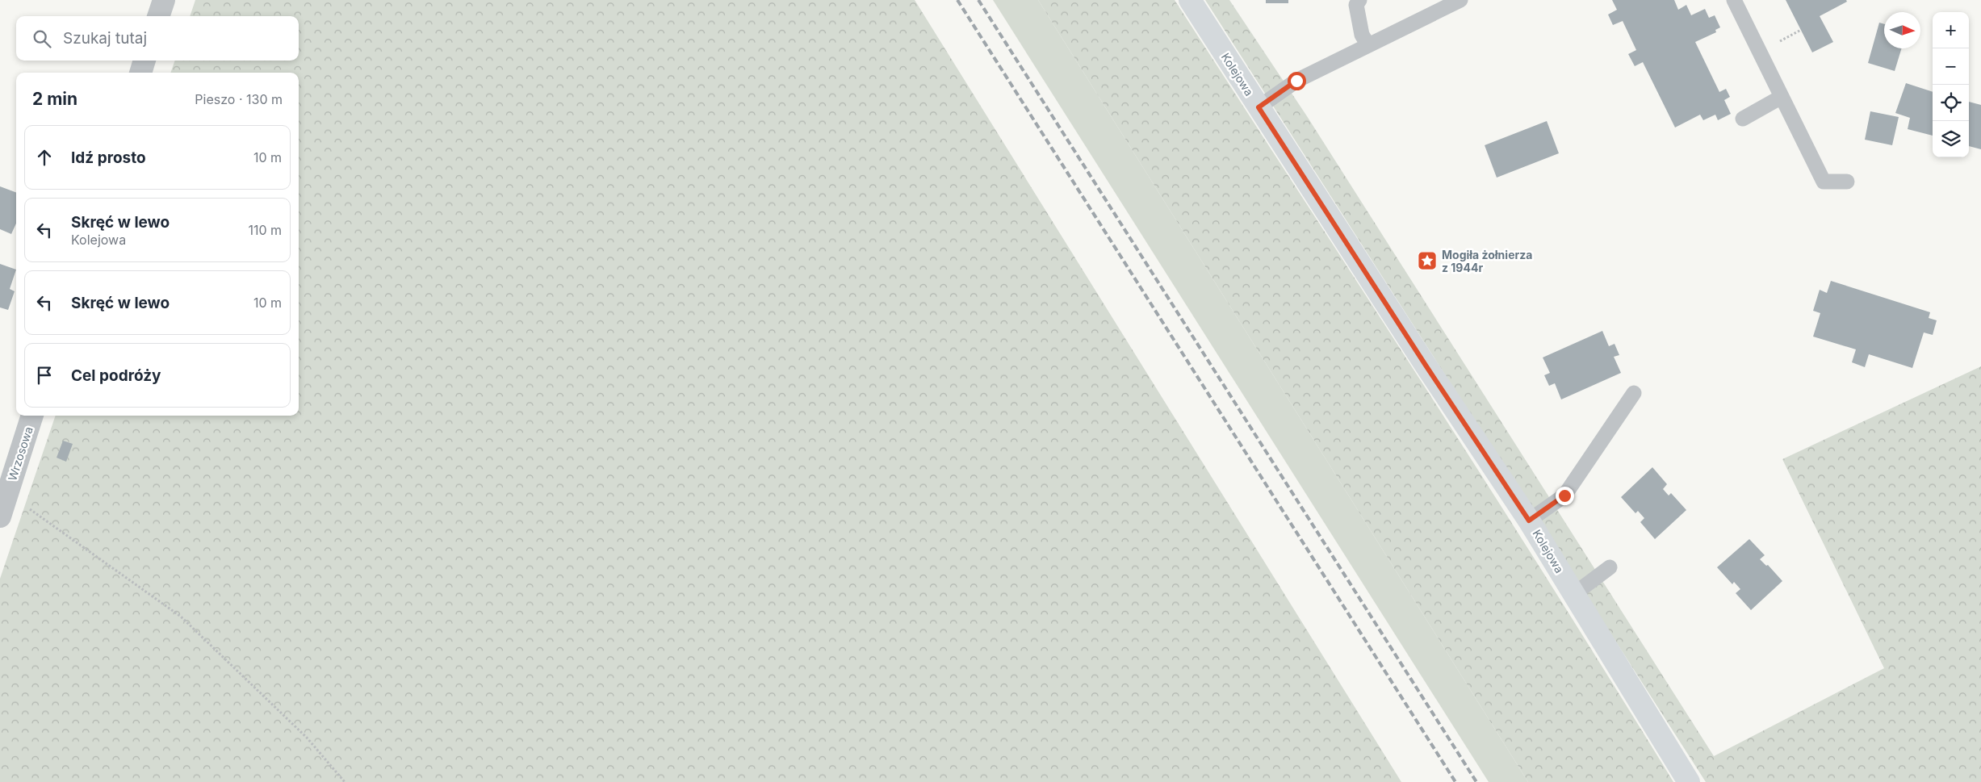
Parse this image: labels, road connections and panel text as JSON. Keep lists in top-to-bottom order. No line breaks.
{"streets":{"street":["Kolejowa","Wrzosowa"]},"places":{"place":["Mogiła żołnierza z 1944r"]},"north":"right","page":{"map_buttons":["+","−"],"search":"Szukaj tutaj","heading":["2 min","Pieszo · 130 m"],"list":[["Idź prosto","10 m"],["Skręć w lewo","Kolejowa","110 m"],["Skręć w lewo","10 m"],"Cel podróży"]}}
